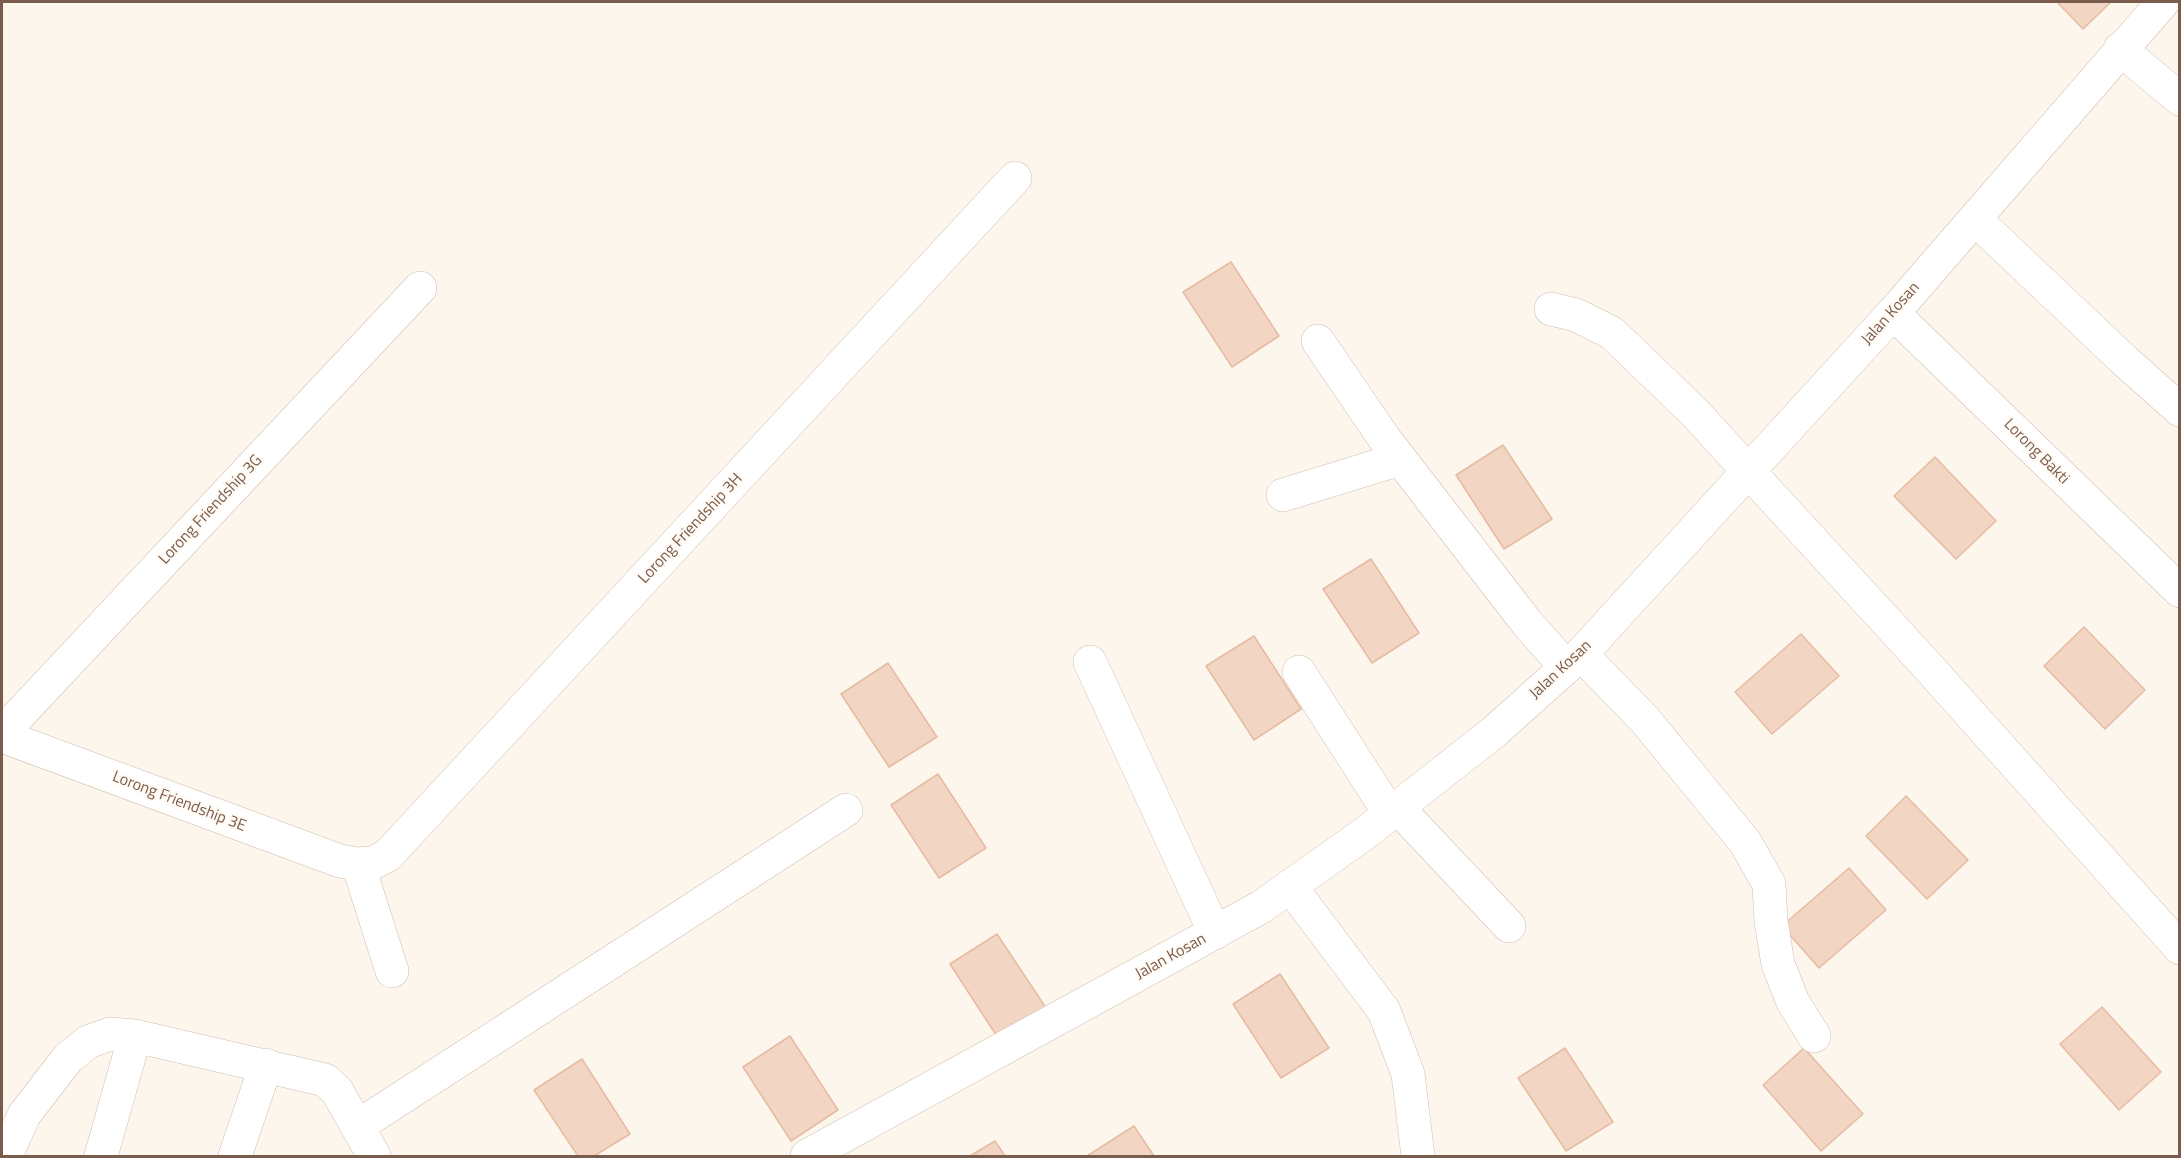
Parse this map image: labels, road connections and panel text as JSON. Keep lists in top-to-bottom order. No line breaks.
{"streets":{"street":["Jalan Kosan","Lorong Bakti","Lorong Friendship 3G","Lorong Friendship 3H","Lorong Friendship 3E"]},"crossings":[["Jalan Kosan","Lorong Bakti"],["Lorong Friendship 3G","Lorong Friendship 3E"],["Lorong Friendship 3H","Lorong Friendship 3E"]]}
